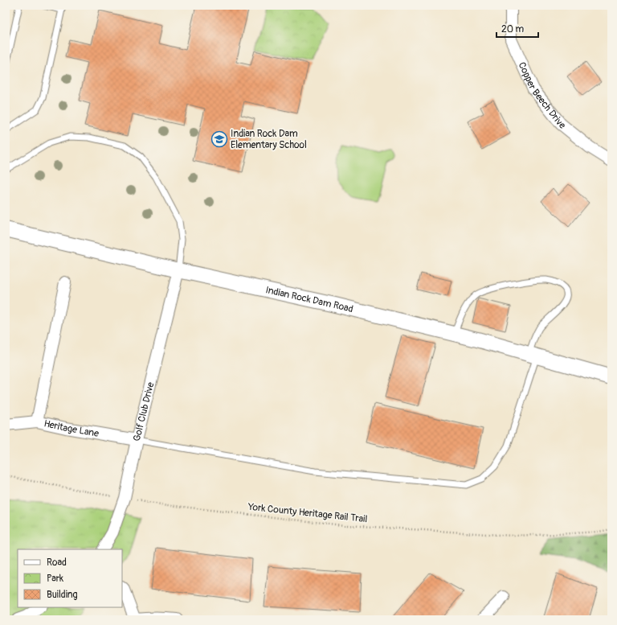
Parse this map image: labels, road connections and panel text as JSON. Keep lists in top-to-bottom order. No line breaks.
{"streets":{"street":["Copper Beech Drive","Indian Rock Dam Road","Golf Club Drive","Heritage Lane"],"path":["York County Heritage Rail Trail"]},"crossings":[["Indian Rock Dam Road","Golf Club Drive"],["Golf Club Drive","Heritage Lane"],["Golf Club Drive","York County Heritage Rail Trail"]],"places":{"school or university":["Indian Rock Dam Elementary School"]},"legend":["Road","Park","Building"],"scale_bar":"20 m"}
